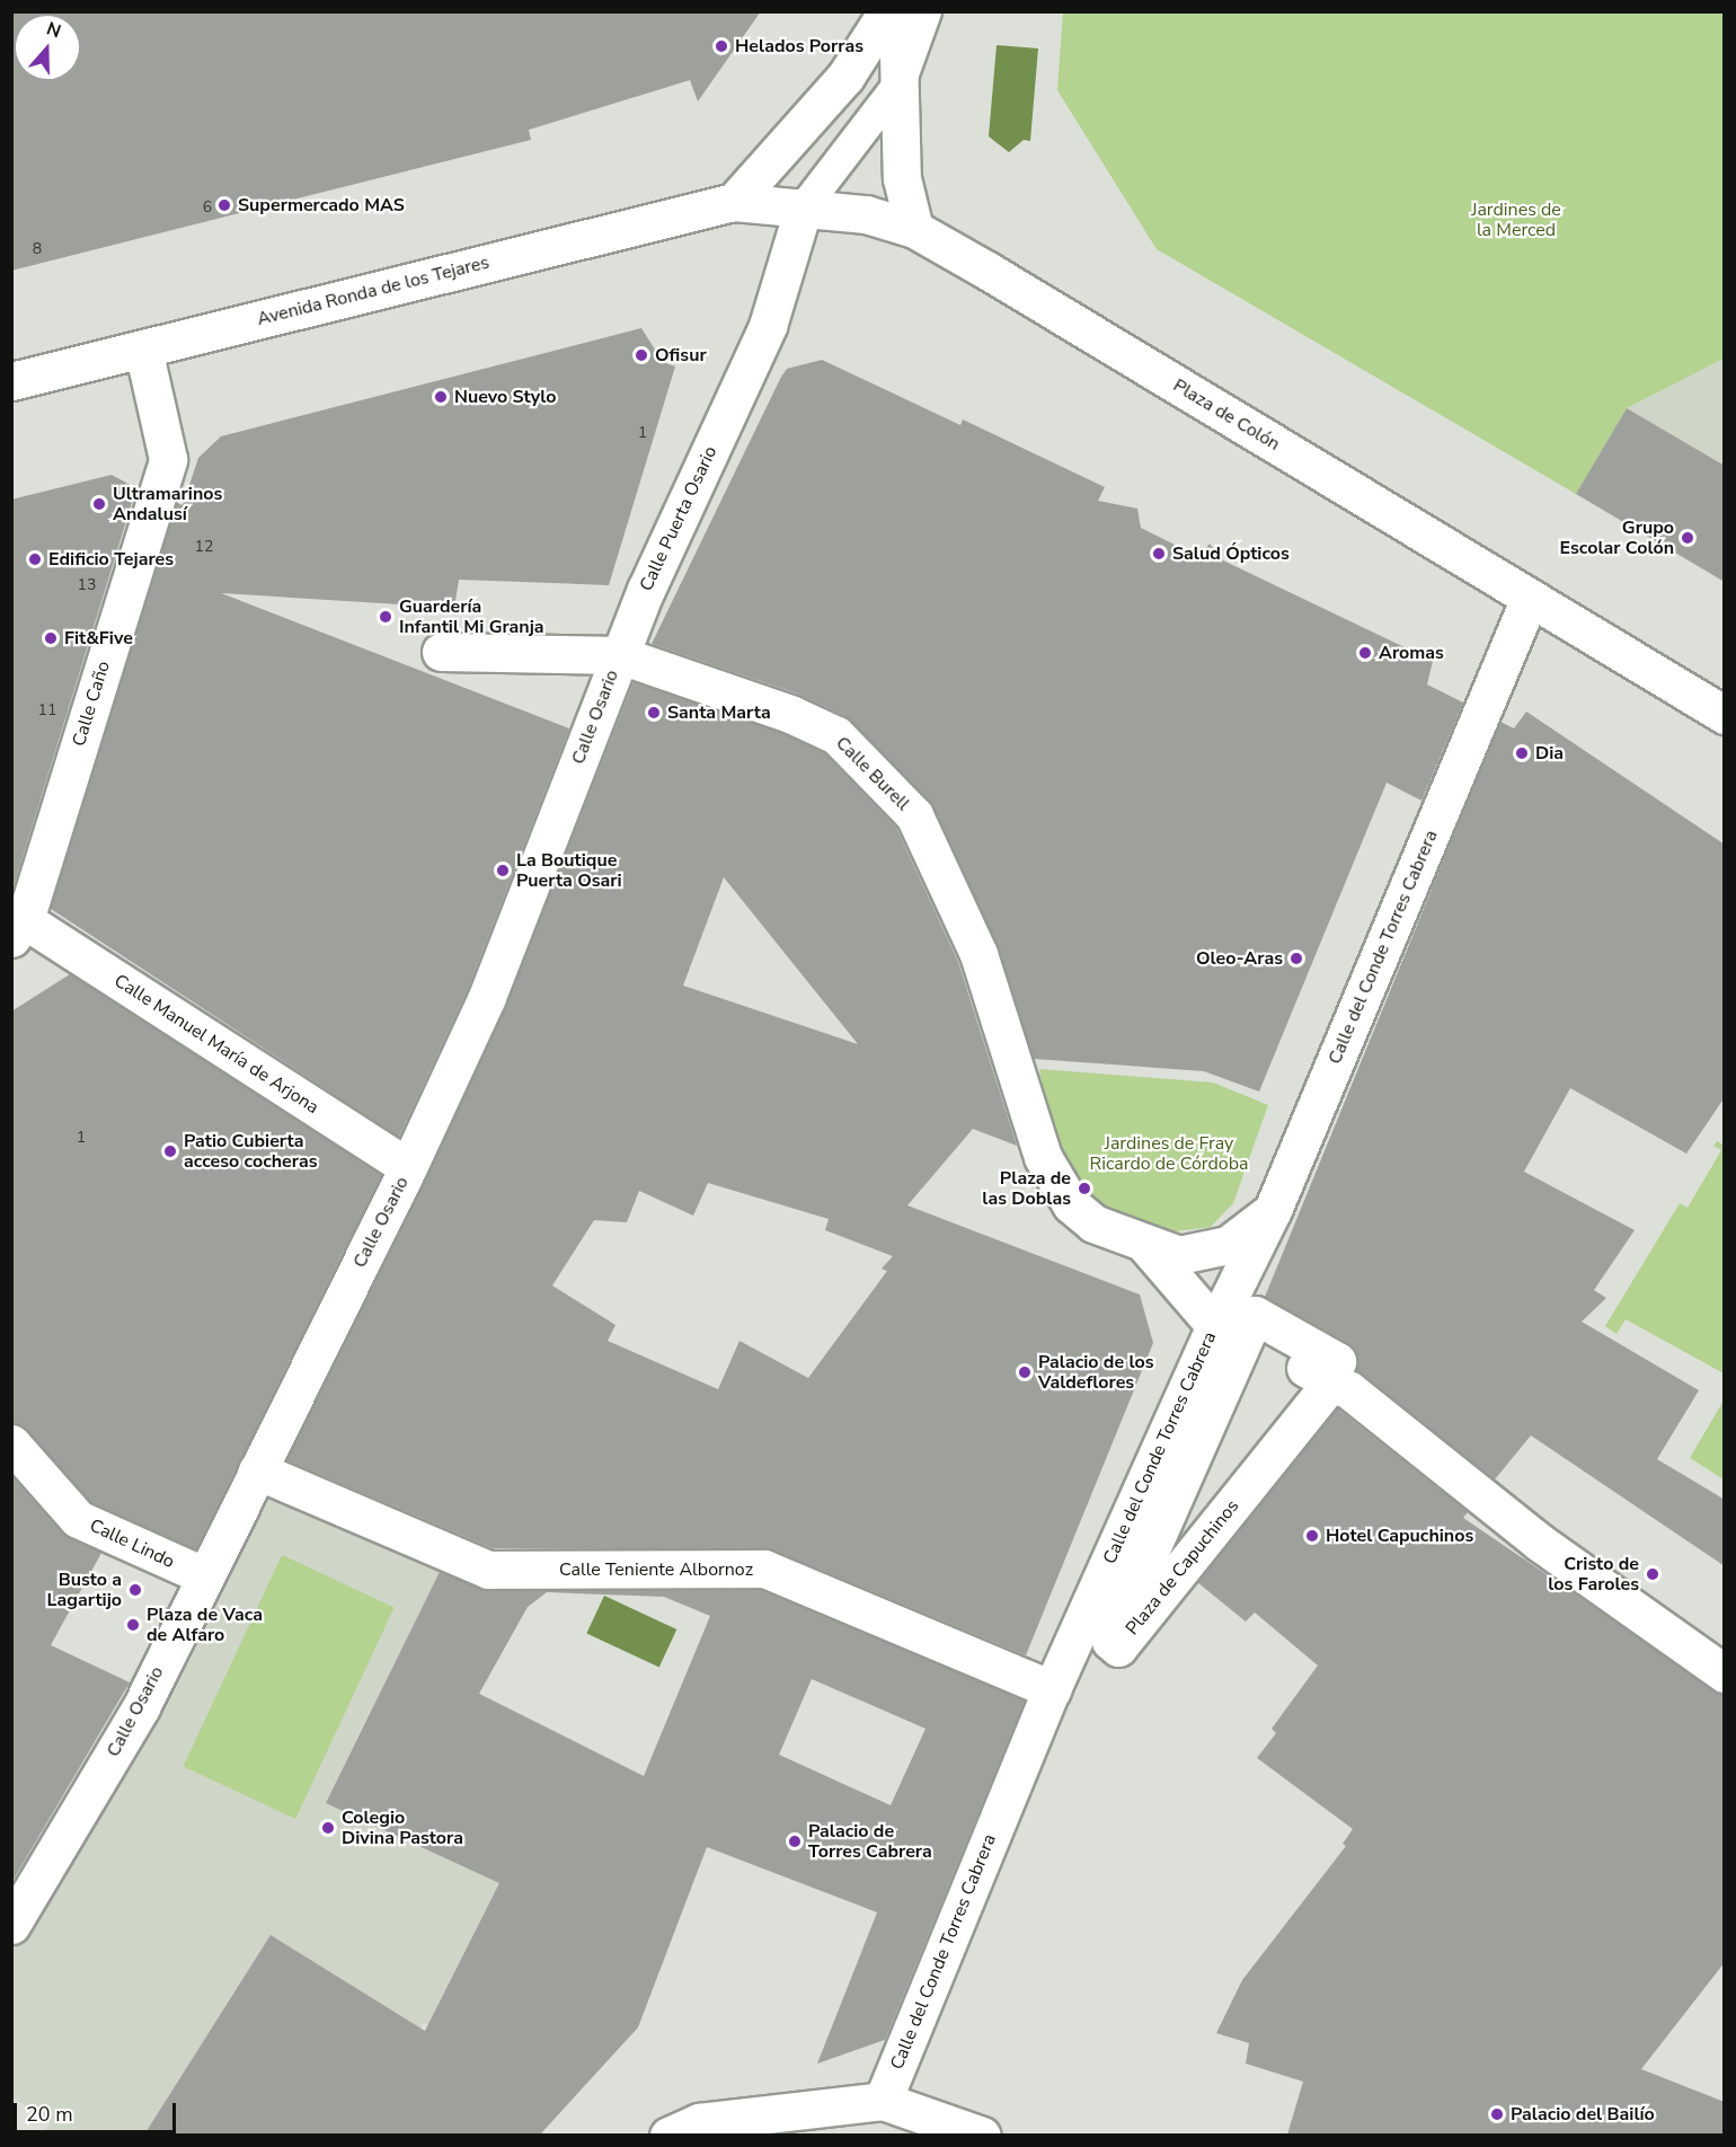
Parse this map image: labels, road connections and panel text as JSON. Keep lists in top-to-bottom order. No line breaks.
{"streets":{"street":["Avenida Ronda de los Tejares","Plaza de Colón","Calle Puerta Osario","Calle Caño","Calle Osario","Calle Burell","Calle del Conde Torres Cabrera","Calle Manuel María de Arjona","Calle Lindo","Plaza de Capuchinos","Calle Teniente Albornoz"]},"crossings":[["Avenida Ronda de los Tejares","Plaza de Colón"],["Avenida Ronda de los Tejares","Calle Puerta Osario"],["Avenida Ronda de los Tejares","Calle Caño"],["Plaza de Colón","Calle del Conde Torres Cabrera"],["Calle Puerta Osario","Calle Osario"],["Calle Puerta Osario","Calle Burell"],["Calle Caño","Calle Manuel María de Arjona"],["Calle Osario","Calle Burell"],["Calle Osario","Calle Manuel María de Arjona"],["Calle Osario","Calle Lindo"],["Calle Osario","Calle Teniente Albornoz"],["Calle del Conde Torres Cabrera","Plaza de Capuchinos"],["Calle del Conde Torres Cabrera","Calle Teniente Albornoz"]],"parks":["Jardines de la Merced","Jardines de Fray Ricardo de Córdoba"],"places":["Helados Porras","Supermercado MAS","Ofisur","Nuevo Stylo","Ultramarinos Andalusí","Grupo Escolar Colón","Salud Ópticos","Edificio Tejares","Guardería Infantil Mi Granja","Fit&Five","Aromas","Santa Marta","Dia","La Boutique Puerta Osari","Oleo-Aras","Patio Cubierta acceso cocheras","Plaza de las Doblas","Palacio de los Valdeflores","Hotel Capuchinos","Cristo de los Faroles","Busto a Lagartijo","Plaza de Vaca de Alfaro","Colegio Divina Pastora","Palacio de Torres Cabrera","Palacio del Bailío"],"house_numbers":["6","8","1","12","13","11","1"],"scale_bar":"20 m","north":"top"}
